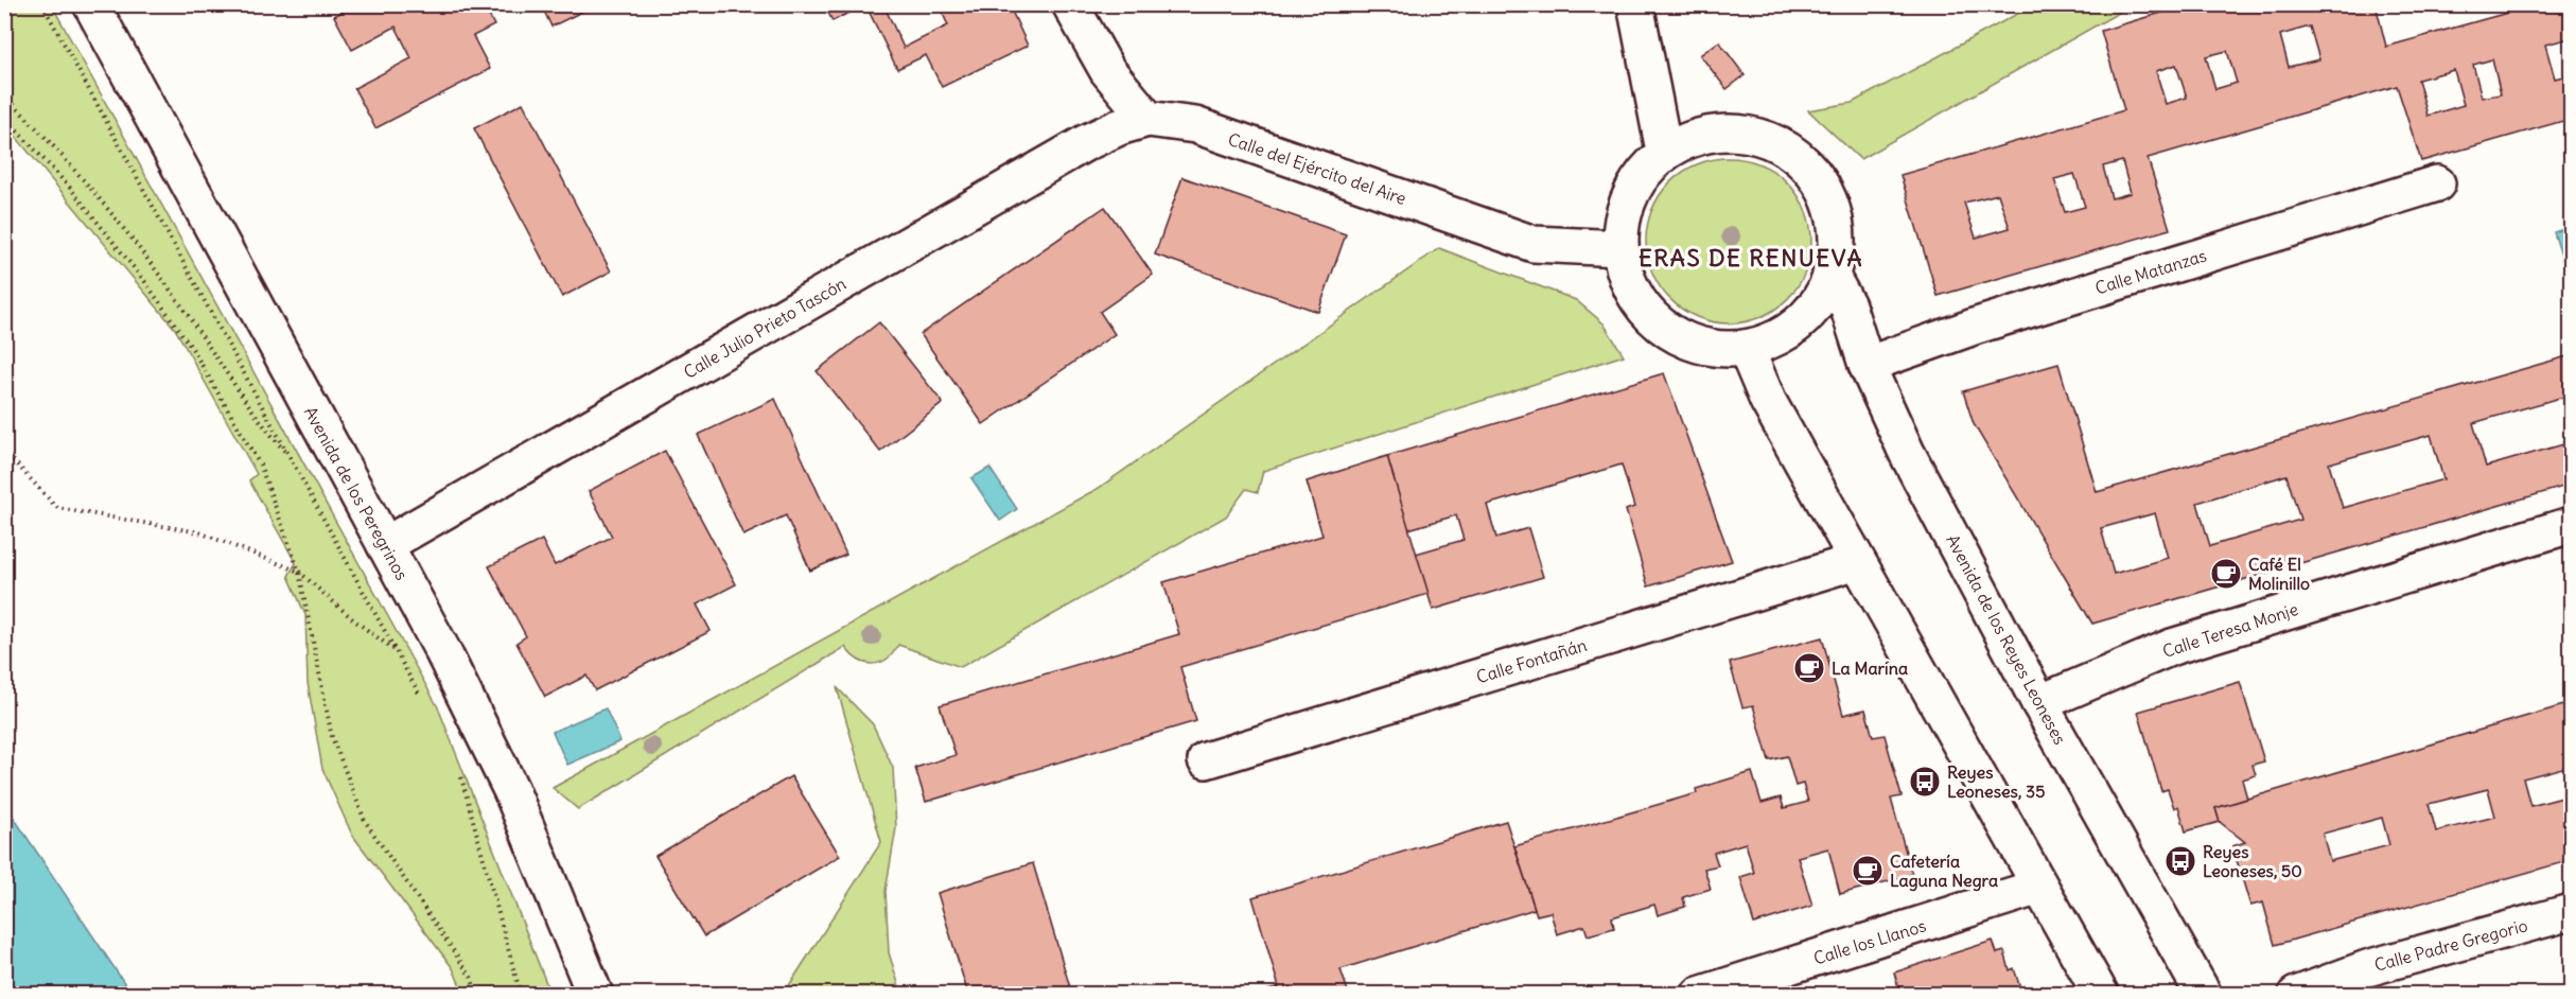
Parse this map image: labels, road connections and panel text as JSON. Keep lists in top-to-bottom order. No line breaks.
{"streets":{"street":["Calle del Ejército del Aire","Calle Matanzas","Calle Julio Prieto Tascón","Avenida de los Peregrinos","Calle Teresa Monje","Avenida de los Reyes Leoneses","Calle Fontañán","Calle los Llanos","Calle Padre Gregorio"]},"crossings":[["Calle del Ejército del Aire","Calle Julio Prieto Tascón"],["Calle del Ejército del Aire","Avenida de los Reyes Leoneses"],["Calle Matanzas","Avenida de los Reyes Leoneses"],["Calle Julio Prieto Tascón","Avenida de los Peregrinos"],["Calle Teresa Monje","Avenida de los Reyes Leoneses"]],"districts":["ERAS DE RENUEVA"],"places":{"cafe":["Café El Molinillo","La Marina","Cafetería Laguna Negra"],"bus stop":["Reyes Leoneses, 35","Reyes Leoneses, 50"]}}
